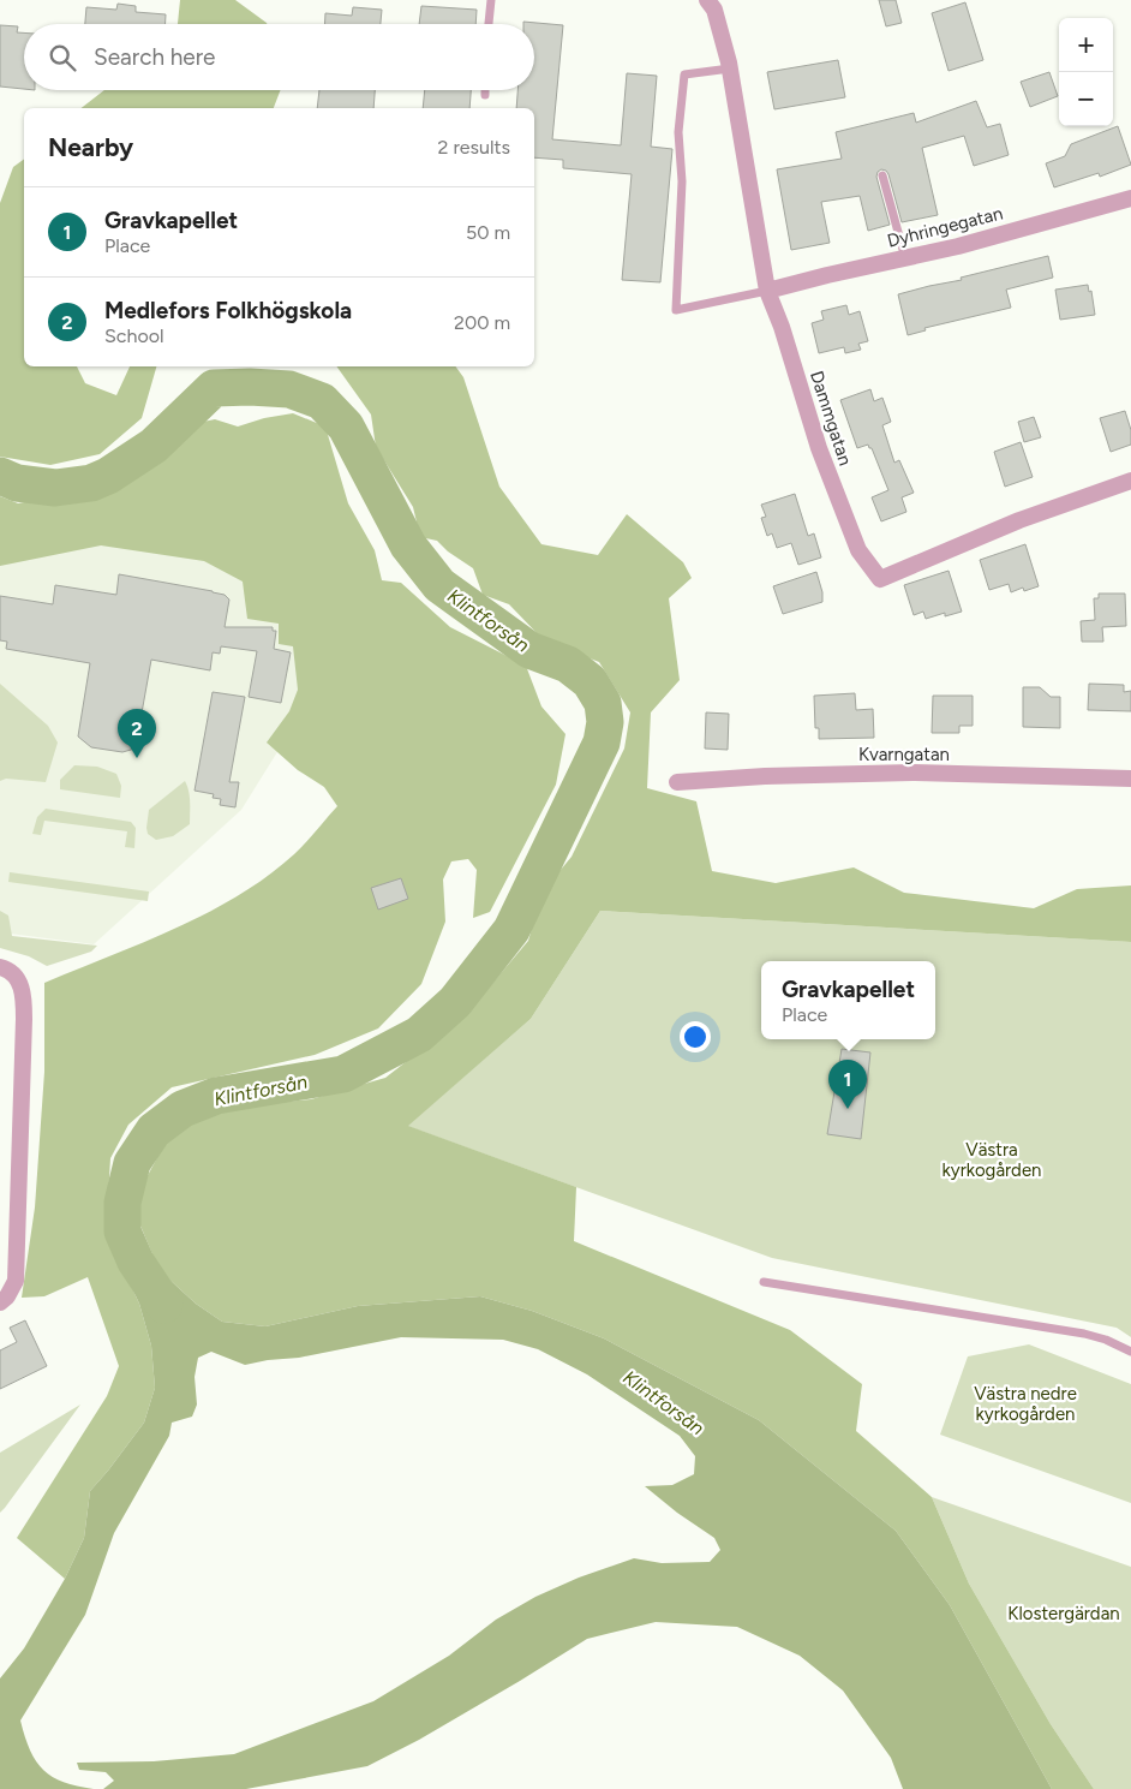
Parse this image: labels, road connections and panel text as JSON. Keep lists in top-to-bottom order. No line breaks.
{"streets":{"street":["Dyhringegatan","Dammgatan","Kvarngatan"]},"crossings":[["Dyhringegatan","Dammgatan"]],"water":["Klintforsån"],"parks":["Västra kyrkogården","Västra nedre kyrkogården","Klostergärdan"],"page":{"map_buttons":["+","−"],"search":"Search here","heading":["Nearby","2 results"],"list":[{"mark":"1","name":"Gravkapellet","note":"Place","value":"50 m"},{"mark":"2","name":"Medlefors Folkhögskola","note":"School","value":"200 m"}],"pins":["2","1"],"popup":["Gravkapellet","Place"]}}
